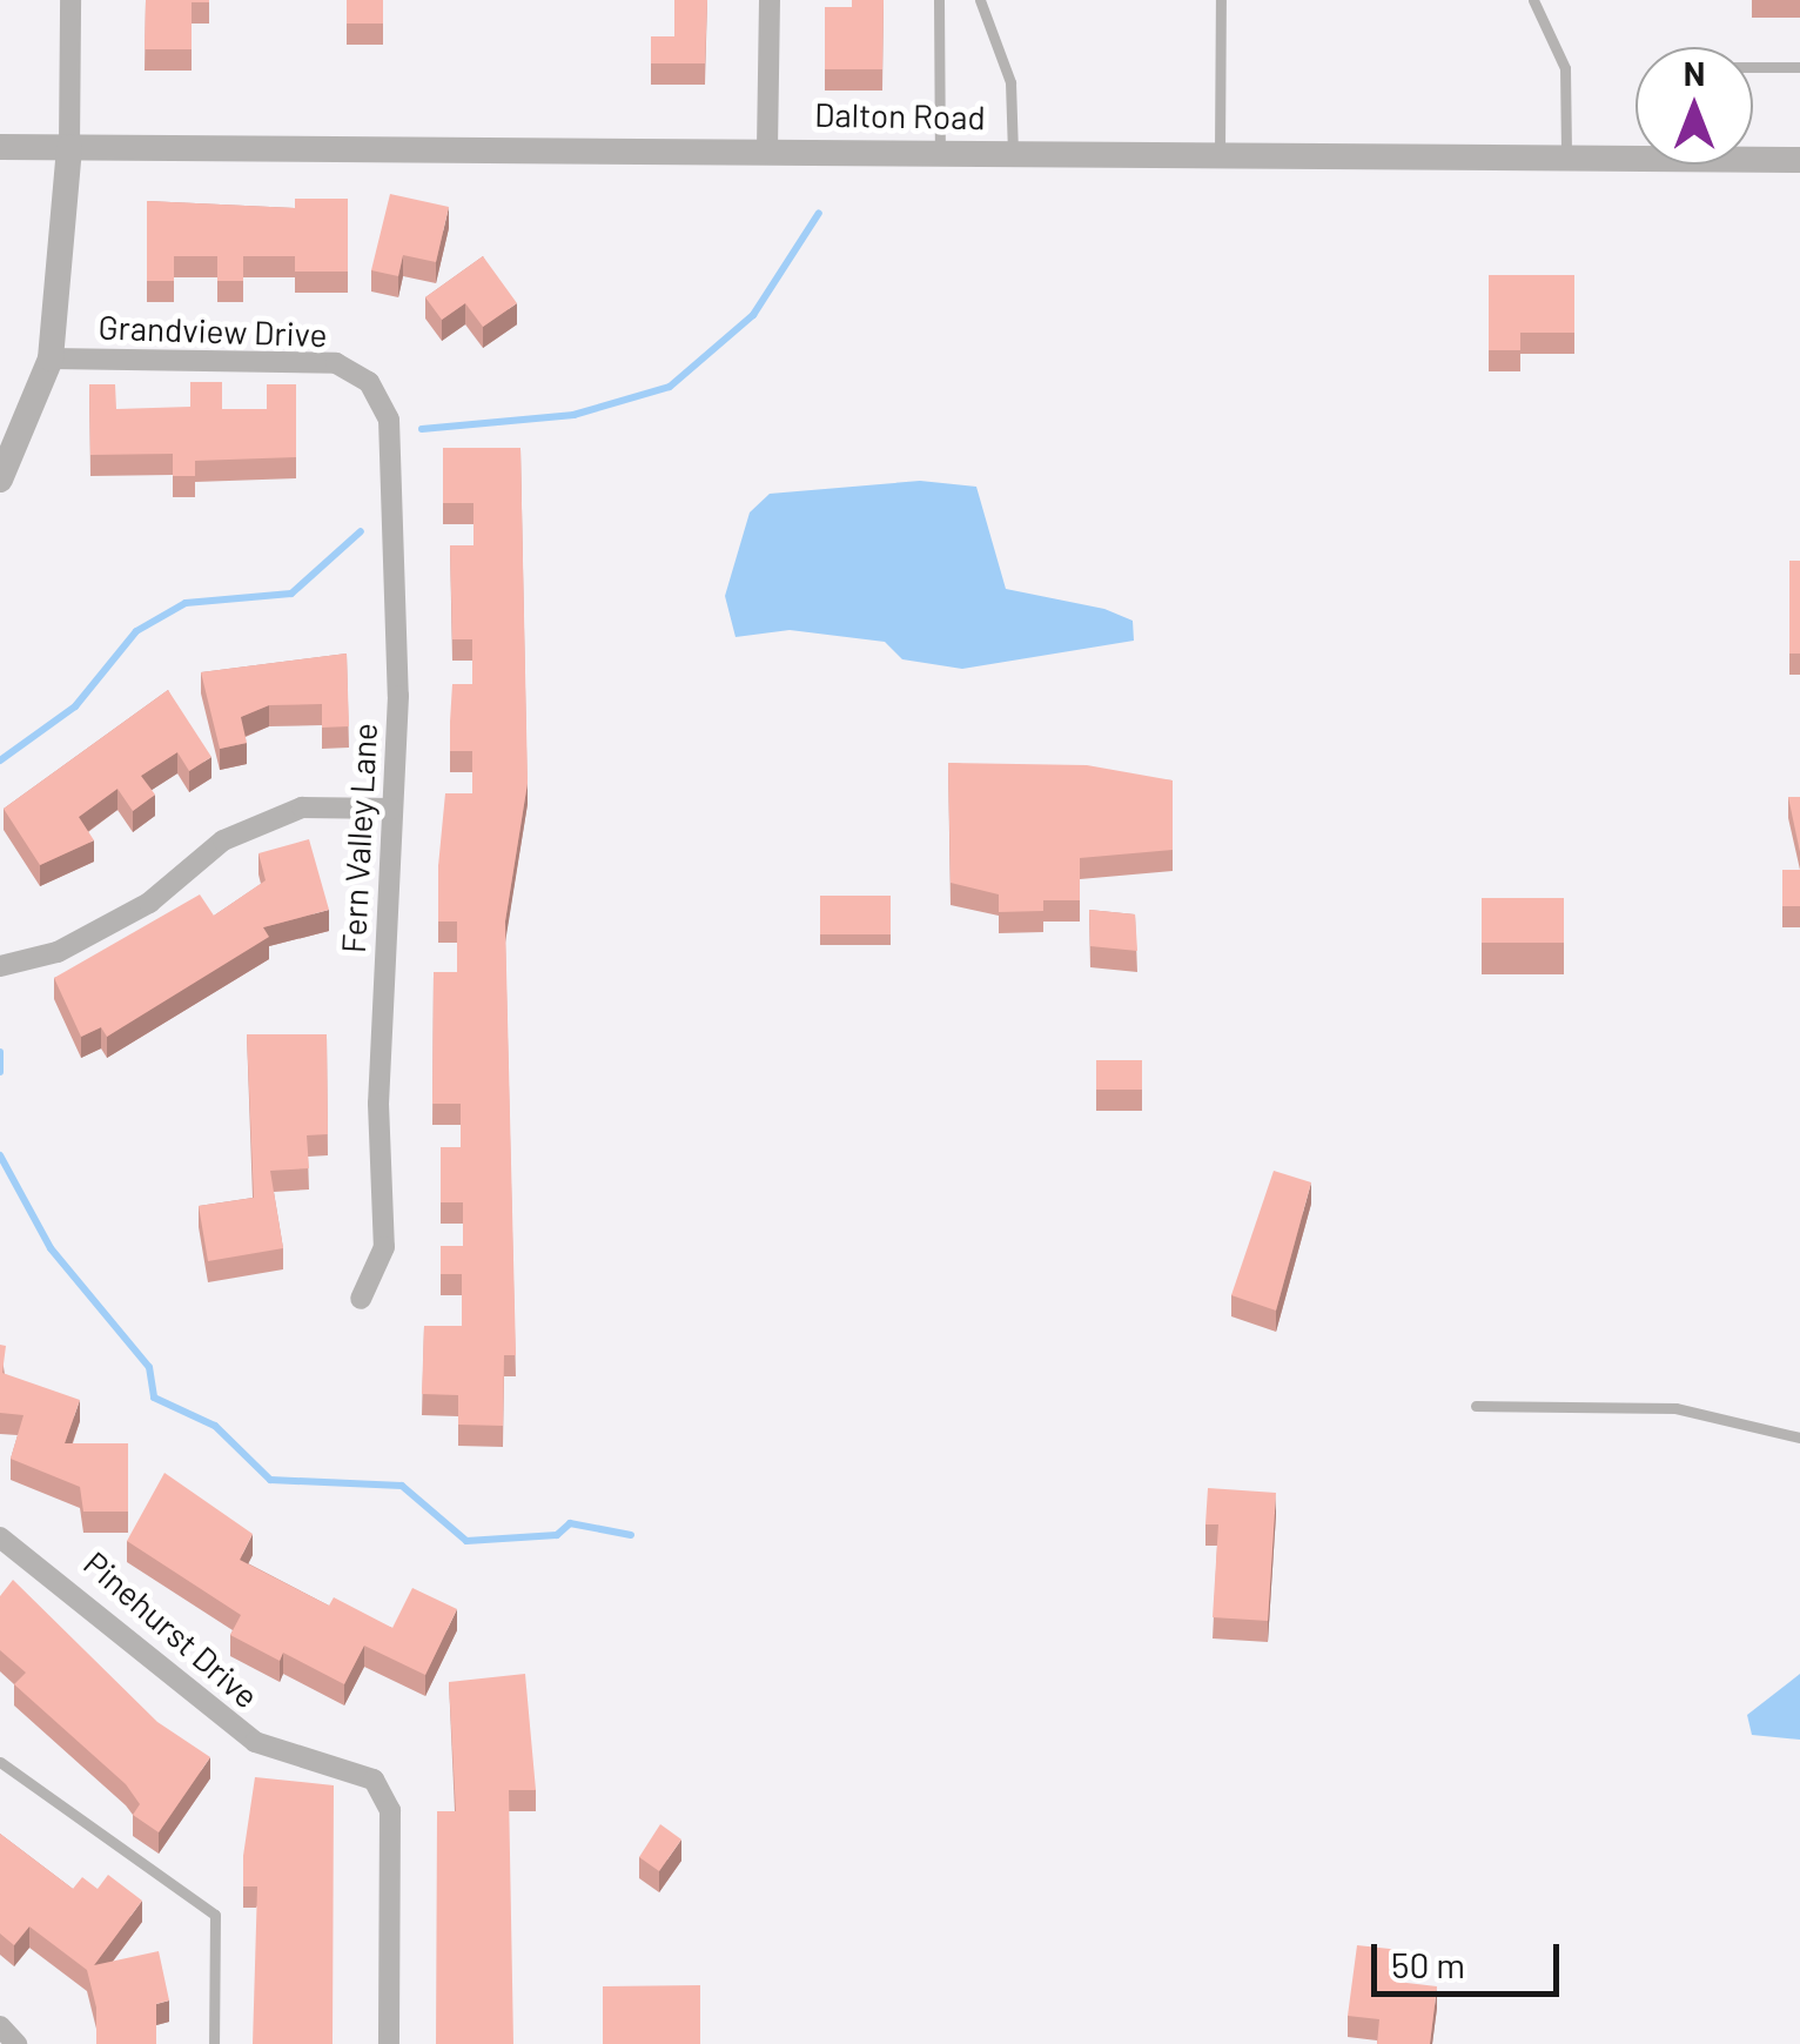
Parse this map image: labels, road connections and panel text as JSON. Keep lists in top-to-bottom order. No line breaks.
{"streets":{"street":["Dalton Road","Grandview Drive","Fern Valley Lane","Pinehurst Drive"]},"crossings":[["Grandview Drive","Fern Valley Lane"]],"scale_bar":"50 m","north":"top"}
